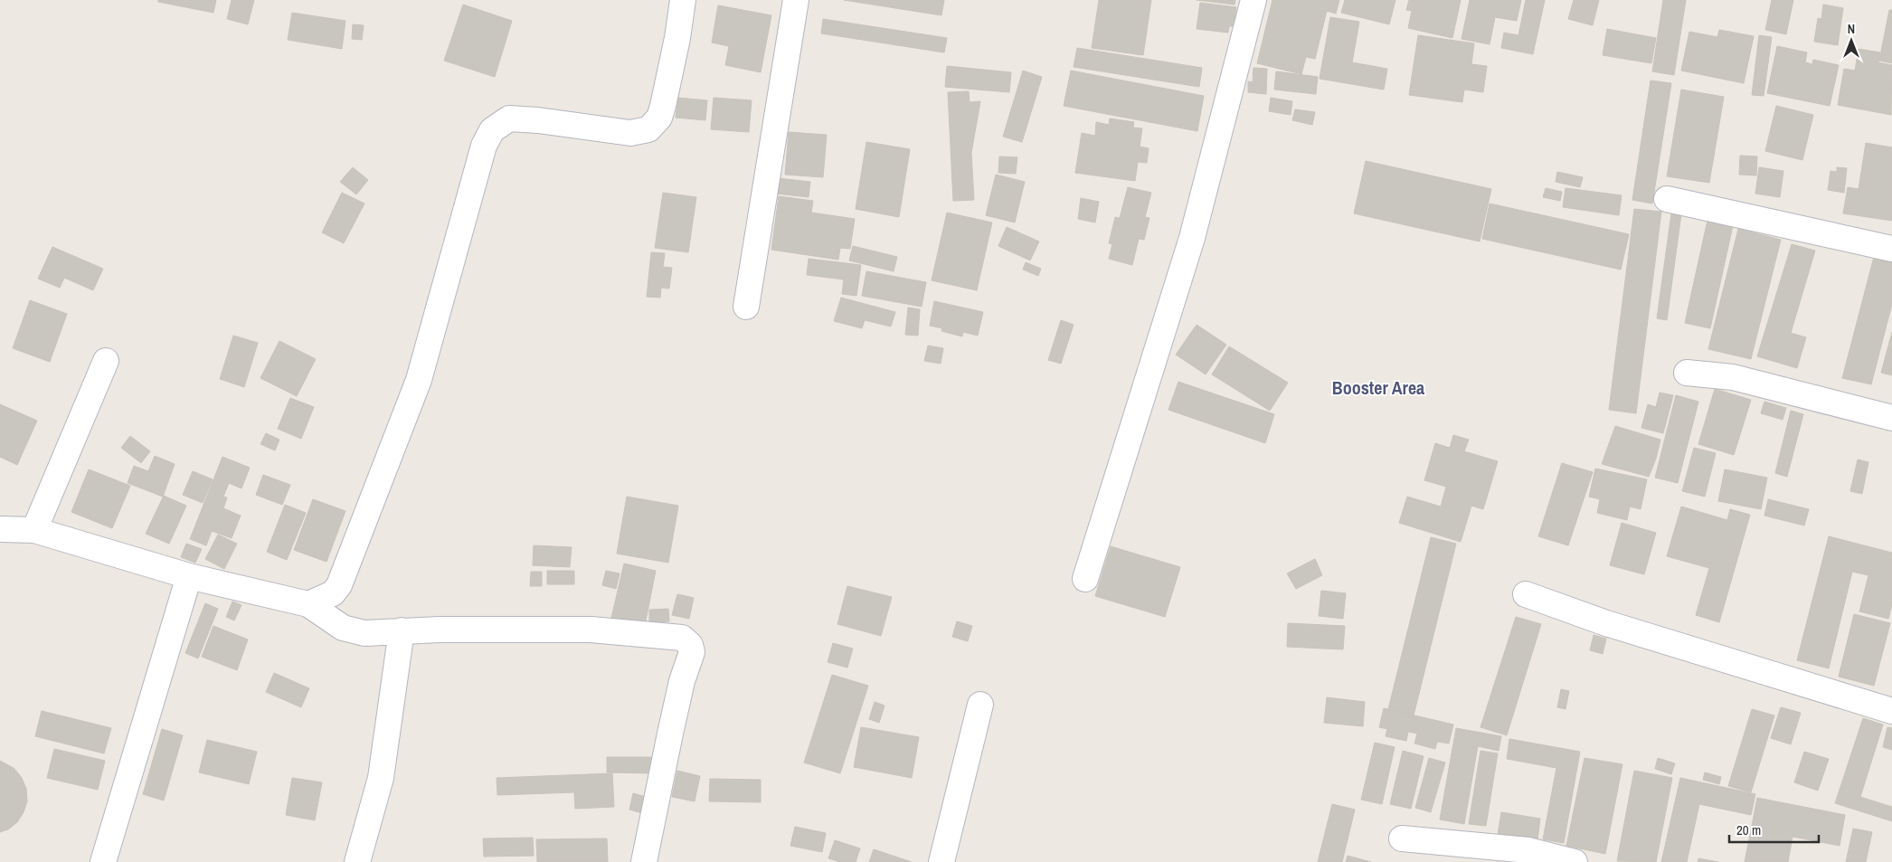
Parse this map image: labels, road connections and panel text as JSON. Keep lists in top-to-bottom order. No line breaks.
{"districts":["Booster Area"],"scale_bar":"20 m","north":"top"}
